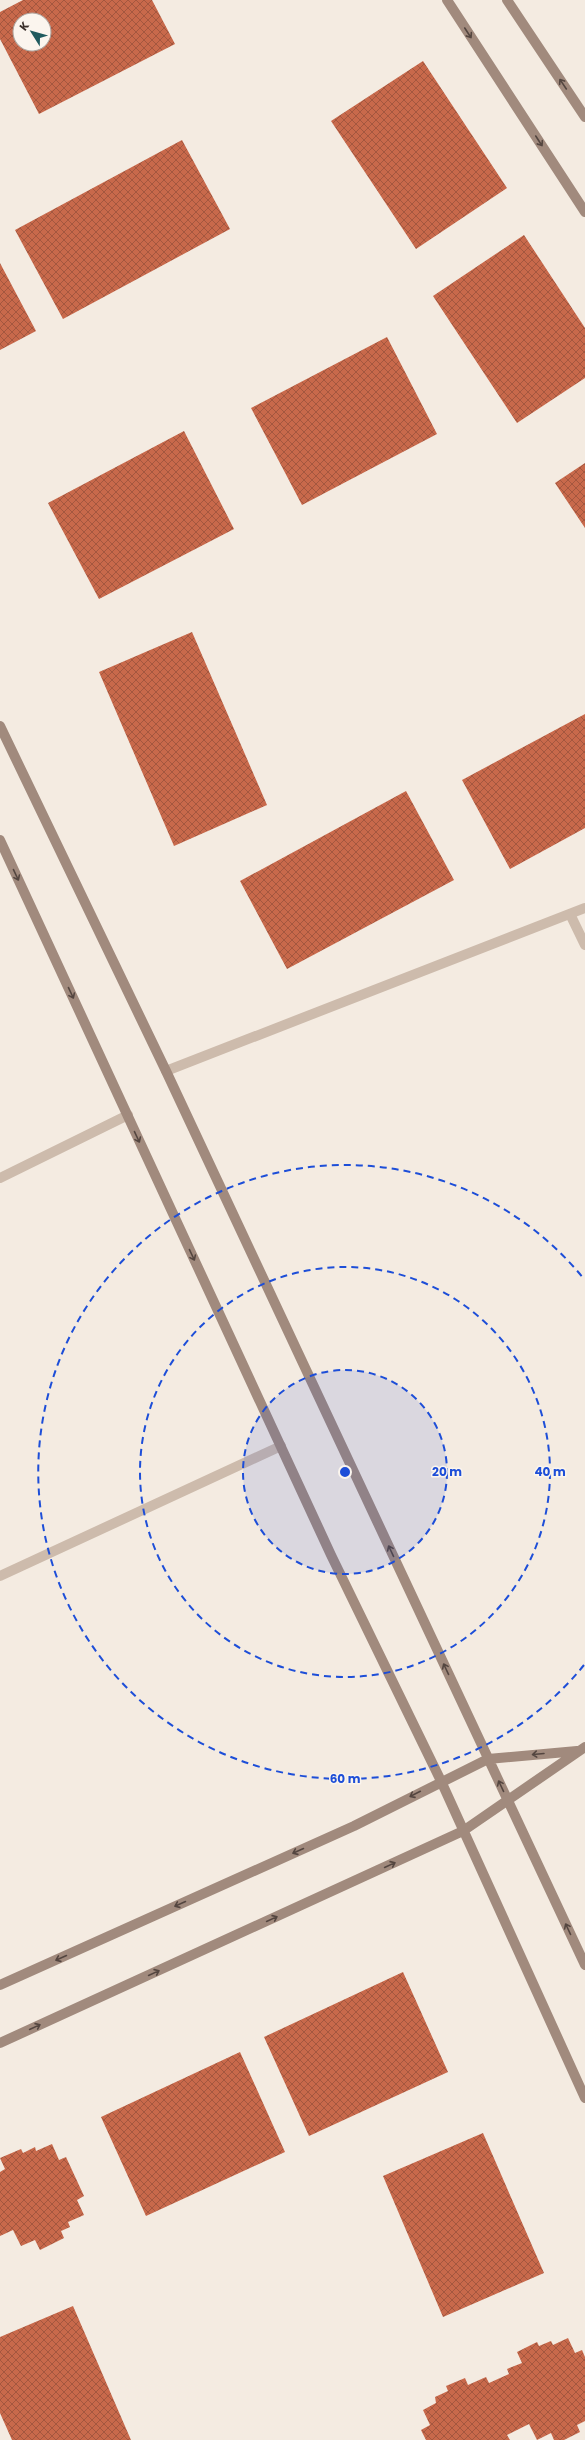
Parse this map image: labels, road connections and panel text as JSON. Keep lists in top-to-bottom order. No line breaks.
{"north":"top left","rings":["20 m","40 m","60 m"]}
